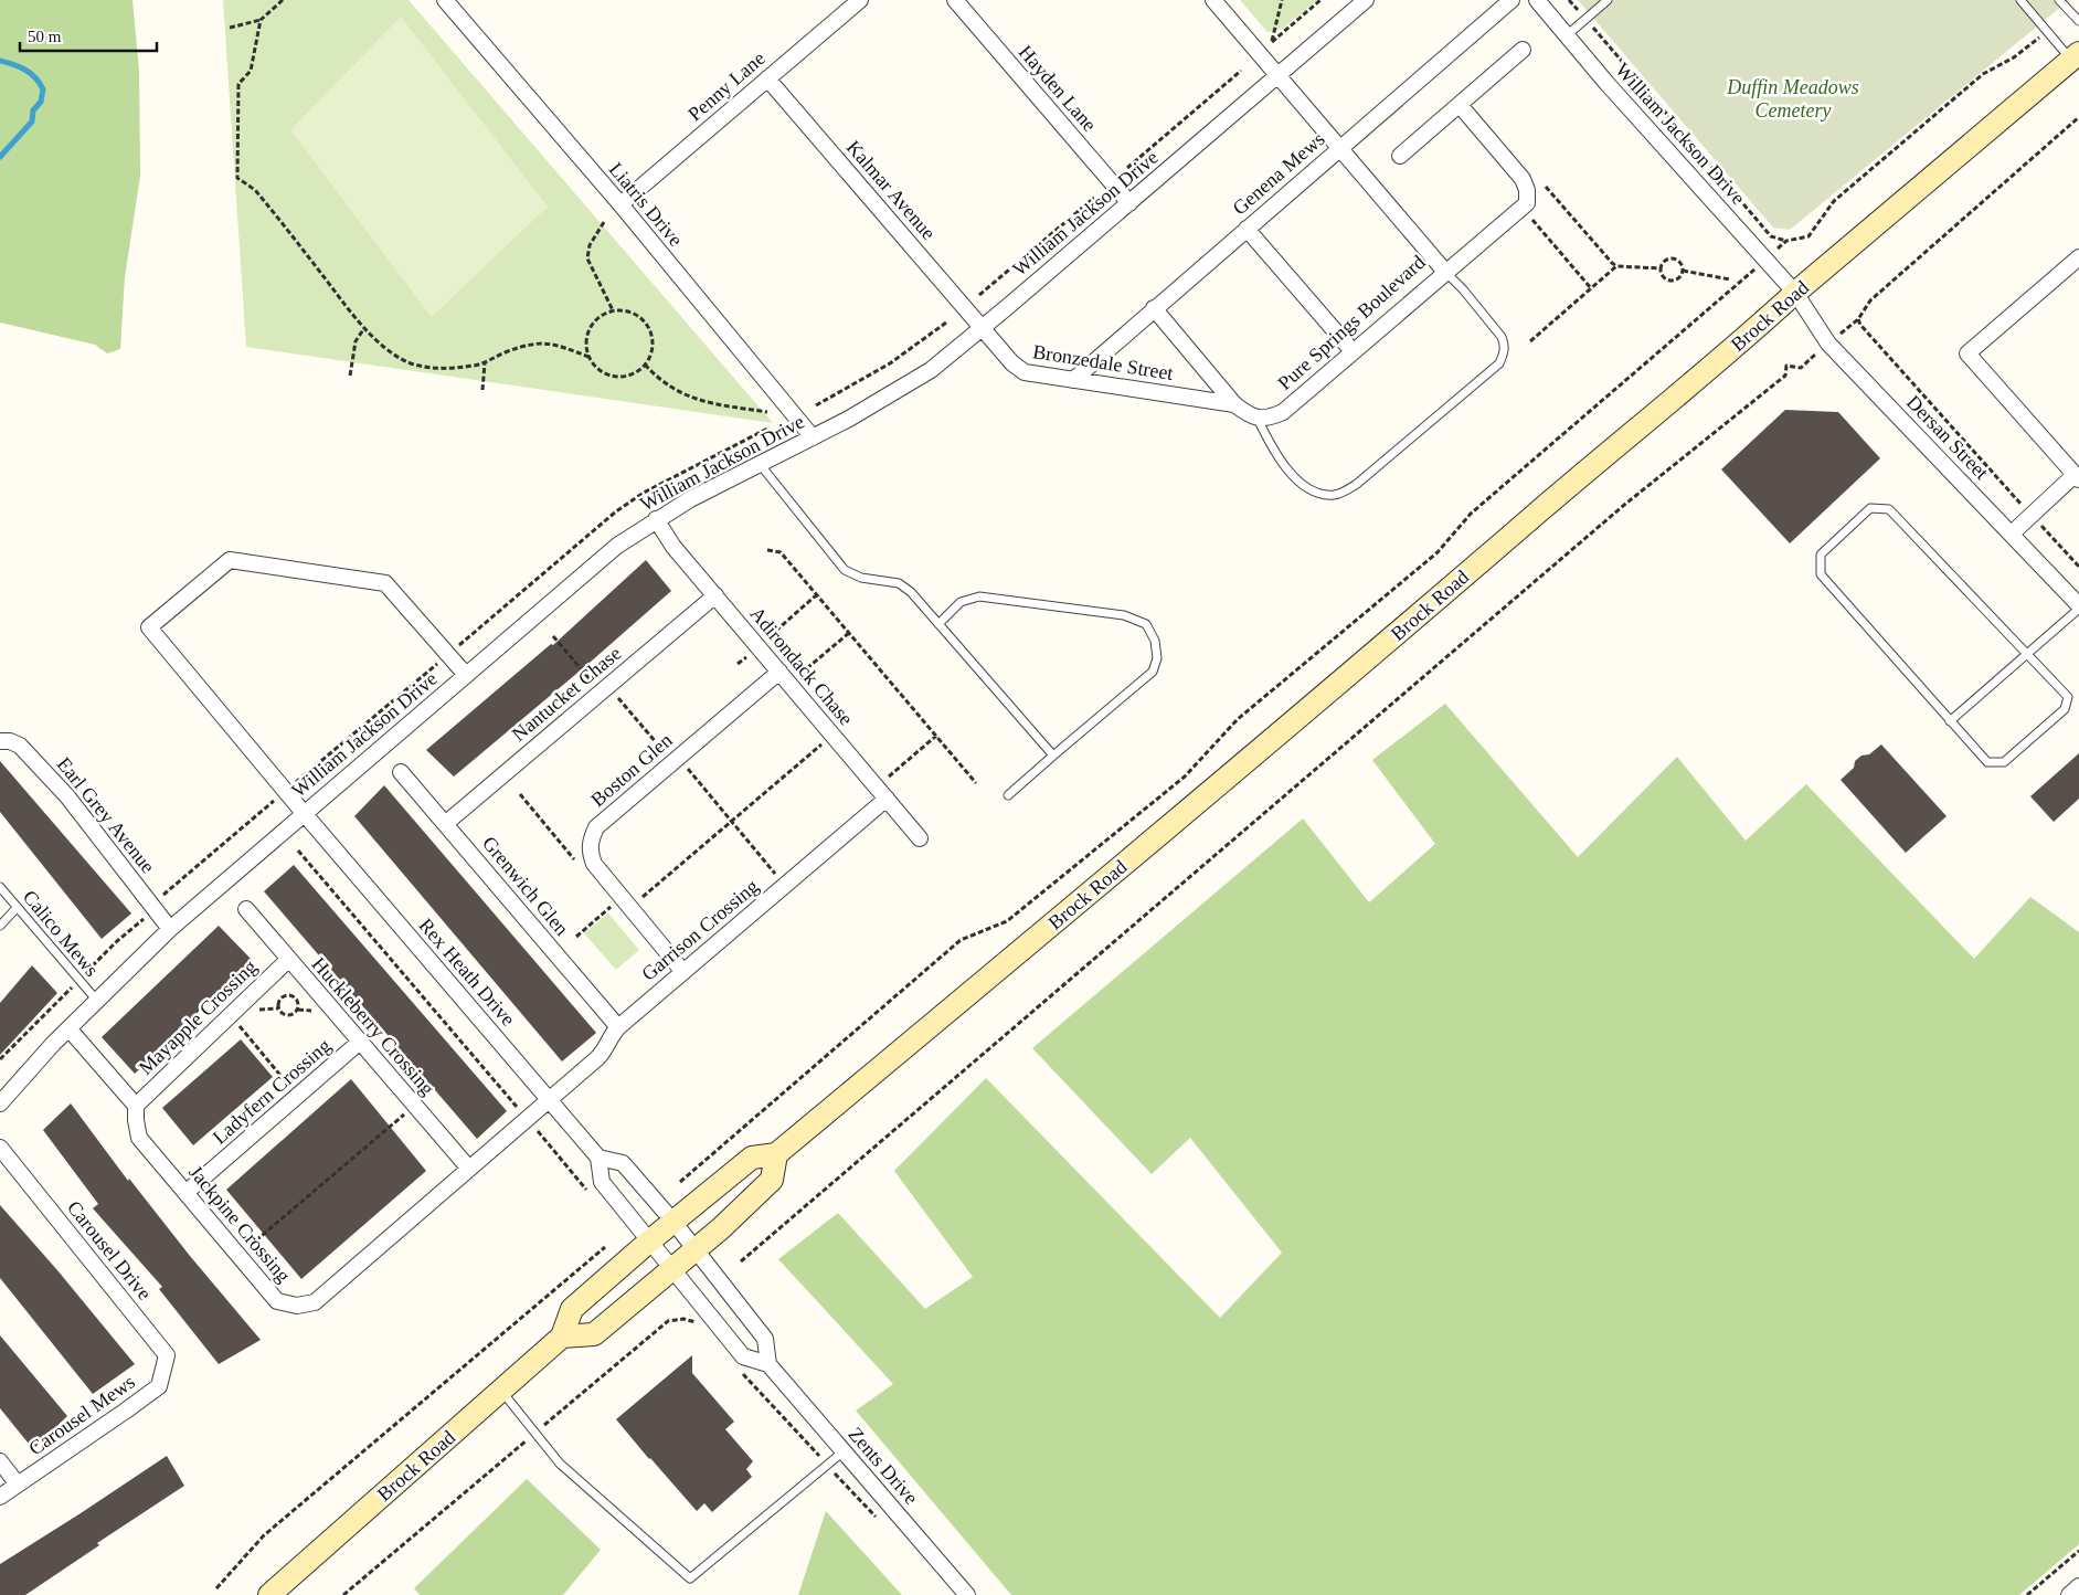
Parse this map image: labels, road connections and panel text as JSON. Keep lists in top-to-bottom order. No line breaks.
{"streets":{"main road":["Brock Road"],"street":["Penny Lane","Hayden Lane","William Jackson Drive","Genena Mews","Kalmar Avenue","Liatris Drive","Pure Springs Boulevard","Bronzedale Street","Dersan Street","Adirondack Chase","Nantucket Chase","Boston Glen","Earl Grey Avenue","Grenwich Glen","Garrison Crossing","Rex Heath Drive","Mayapple Crossing","Huckleberry Crossing","Ladyfern Crossing","Jackpine Crossing","Carousel Drive","Carousel Mews","Zents Drive"],"lane":["Calico Mews"]},"crossings":[["Penny Lane","Kalmar Avenue"],["Penny Lane","Liatris Drive"],["Hayden Lane","William Jackson Drive"],["William Jackson Drive","Kalmar Avenue"],["William Jackson Drive","Liatris Drive"],["William Jackson Drive","Brock Road"],["William Jackson Drive","Pure Springs Boulevard"],["William Jackson Drive","Bronzedale Street"],["William Jackson Drive","Dersan Street"],["William Jackson Drive","Adirondack Chase"],["William Jackson Drive","Earl Grey Avenue"],["William Jackson Drive","Calico Mews"],["William Jackson Drive","Rex Heath Drive"],["Genena Mews","Pure Springs Boulevard"],["Genena Mews","Bronzedale Street"],["Kalmar Avenue","Bronzedale Street"],["Brock Road","Dersan Street"],["Brock Road","Rex Heath Drive"],["Adirondack Chase","Nantucket Chase"],["Adirondack Chase","Boston Glen"],["Adirondack Chase","Garrison Crossing"],["Nantucket Chase","Grenwich Glen"],["Boston Glen","Garrison Crossing"],["Grenwich Glen","Garrison Crossing"],["Garrison Crossing","Rex Heath Drive"],["Garrison Crossing","Jackpine Crossing"],["Rex Heath Drive","Jackpine Crossing"],["Mayapple Crossing","Huckleberry Crossing"],["Mayapple Crossing","Jackpine Crossing"],["Huckleberry Crossing","Ladyfern Crossing"],["Huckleberry Crossing","Jackpine Crossing"],["Ladyfern Crossing","Jackpine Crossing"],["Carousel Drive","Carousel Mews"]],"parks":["Duffin Meadows Cemetery"],"scale_bar":"50 m"}
